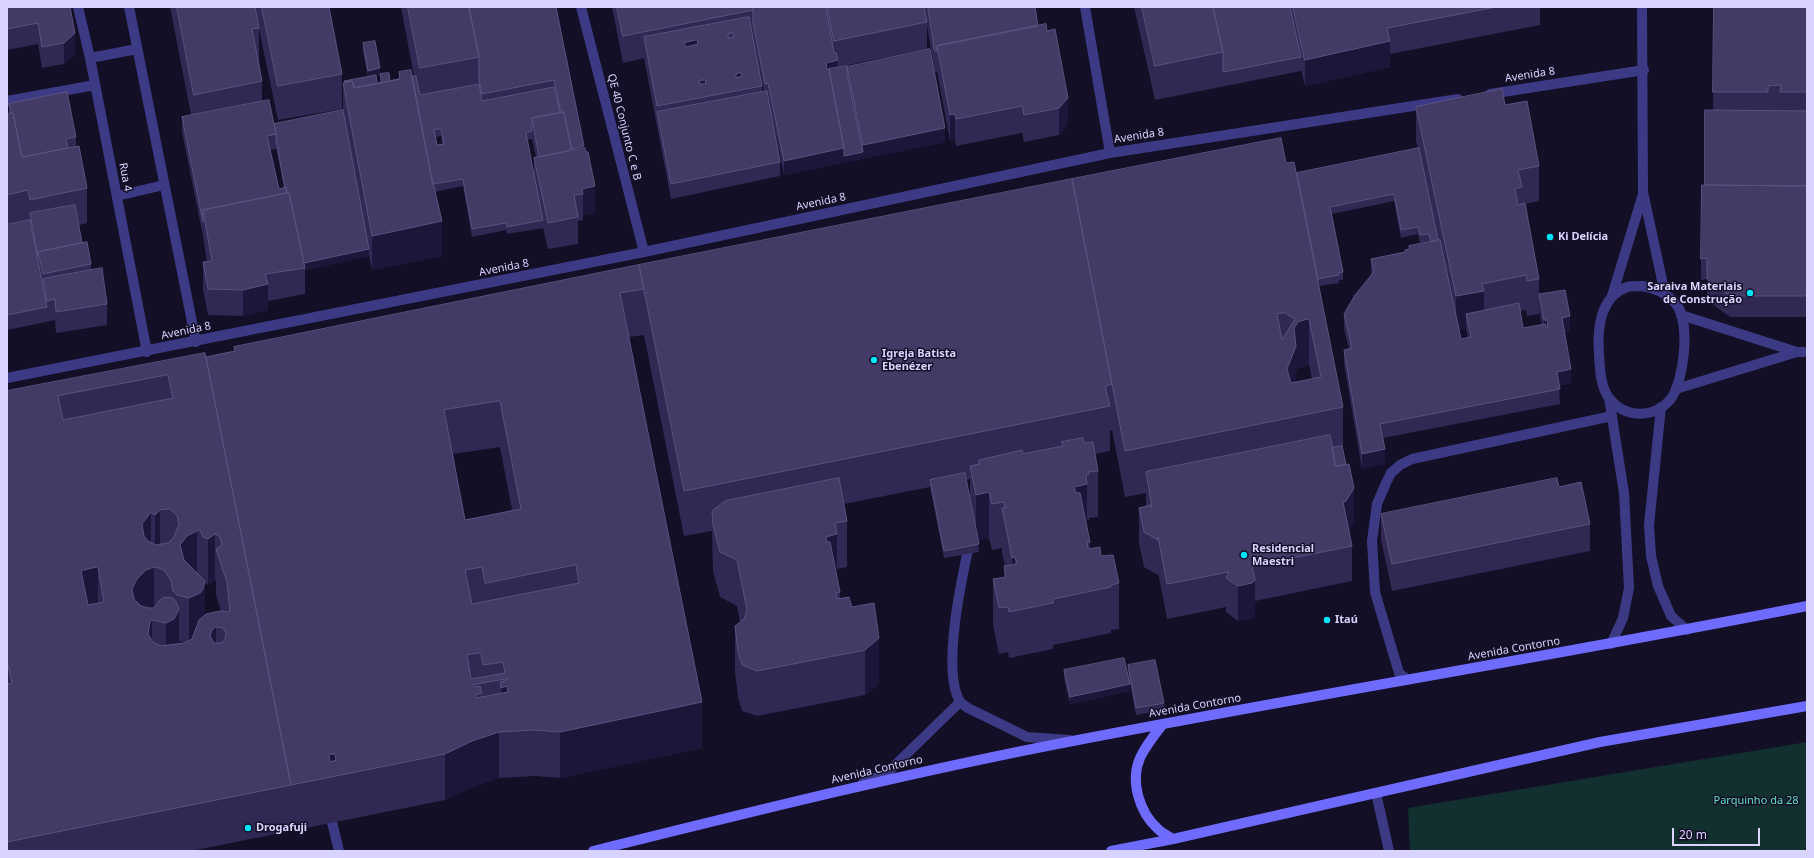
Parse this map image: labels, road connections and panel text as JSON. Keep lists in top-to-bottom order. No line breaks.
{"streets":{"main road":["Avenida Contorno"],"street":["Avenida 8","QE 40 Conjunto C e B","Rua 4"]},"crossings":[["Avenida 8","QE 40 Conjunto C e B"],["Avenida 8","Rua 4"]],"parks":["Parquinho da 28"],"places":["Ki Delícia","Saraiva Materiais de Construção","Igreja Batista Ebenézer","Residencial Maestri","Itaú","Drogafuji"],"scale_bar":"20 m"}
